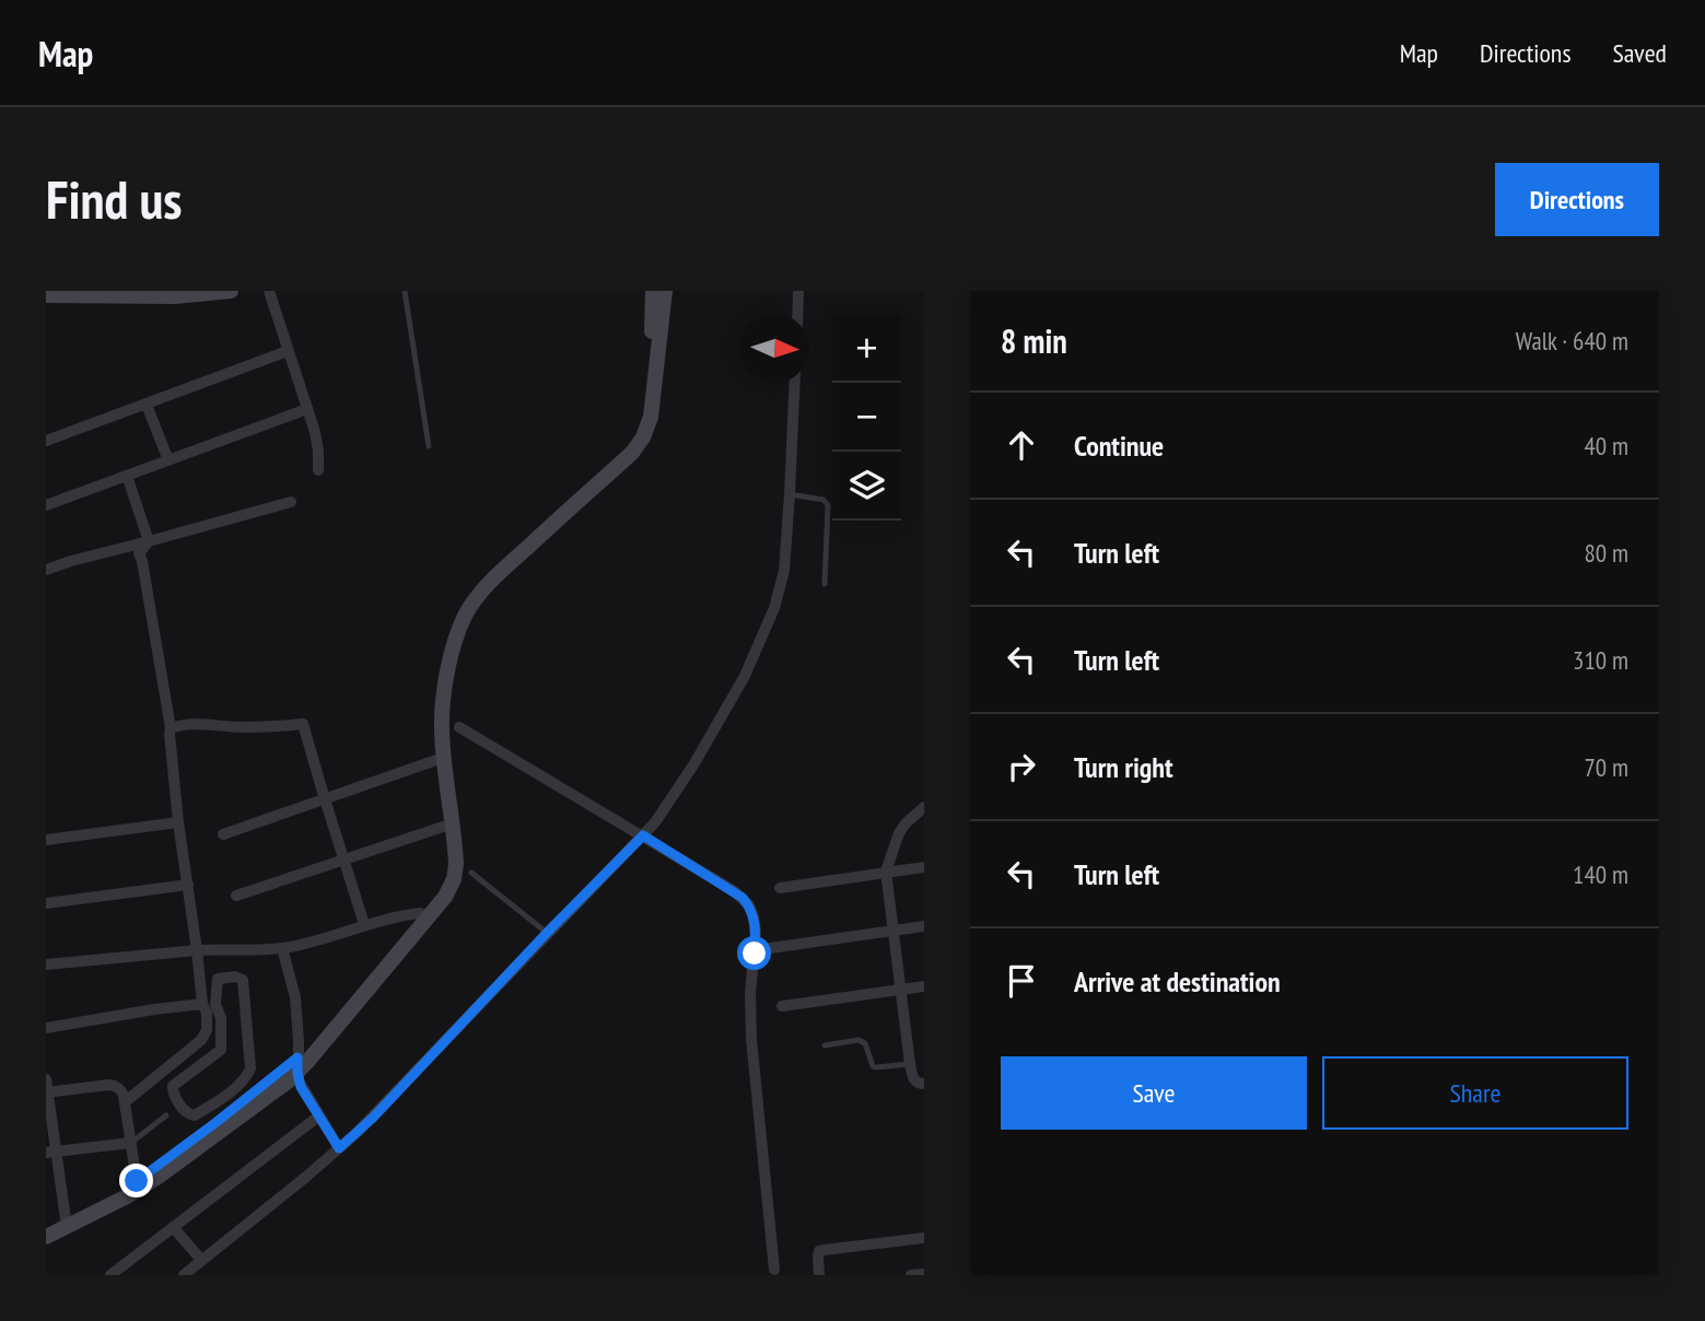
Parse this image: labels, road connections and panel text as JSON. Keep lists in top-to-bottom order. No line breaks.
{"north":"right","page":{"header":"Map","nav":["Map","Directions","Saved"],"buttons":["Directions",["Save","Share"]],"title":"Find us","heading":["8 min","Walk · 640 m"],"map_buttons":["+","−"],"list":[["Continue","40 m"],["Turn left","80 m"],["Turn left","310 m"],["Turn right","70 m"],["Turn left","140 m"],"Arrive at destination"]}}
